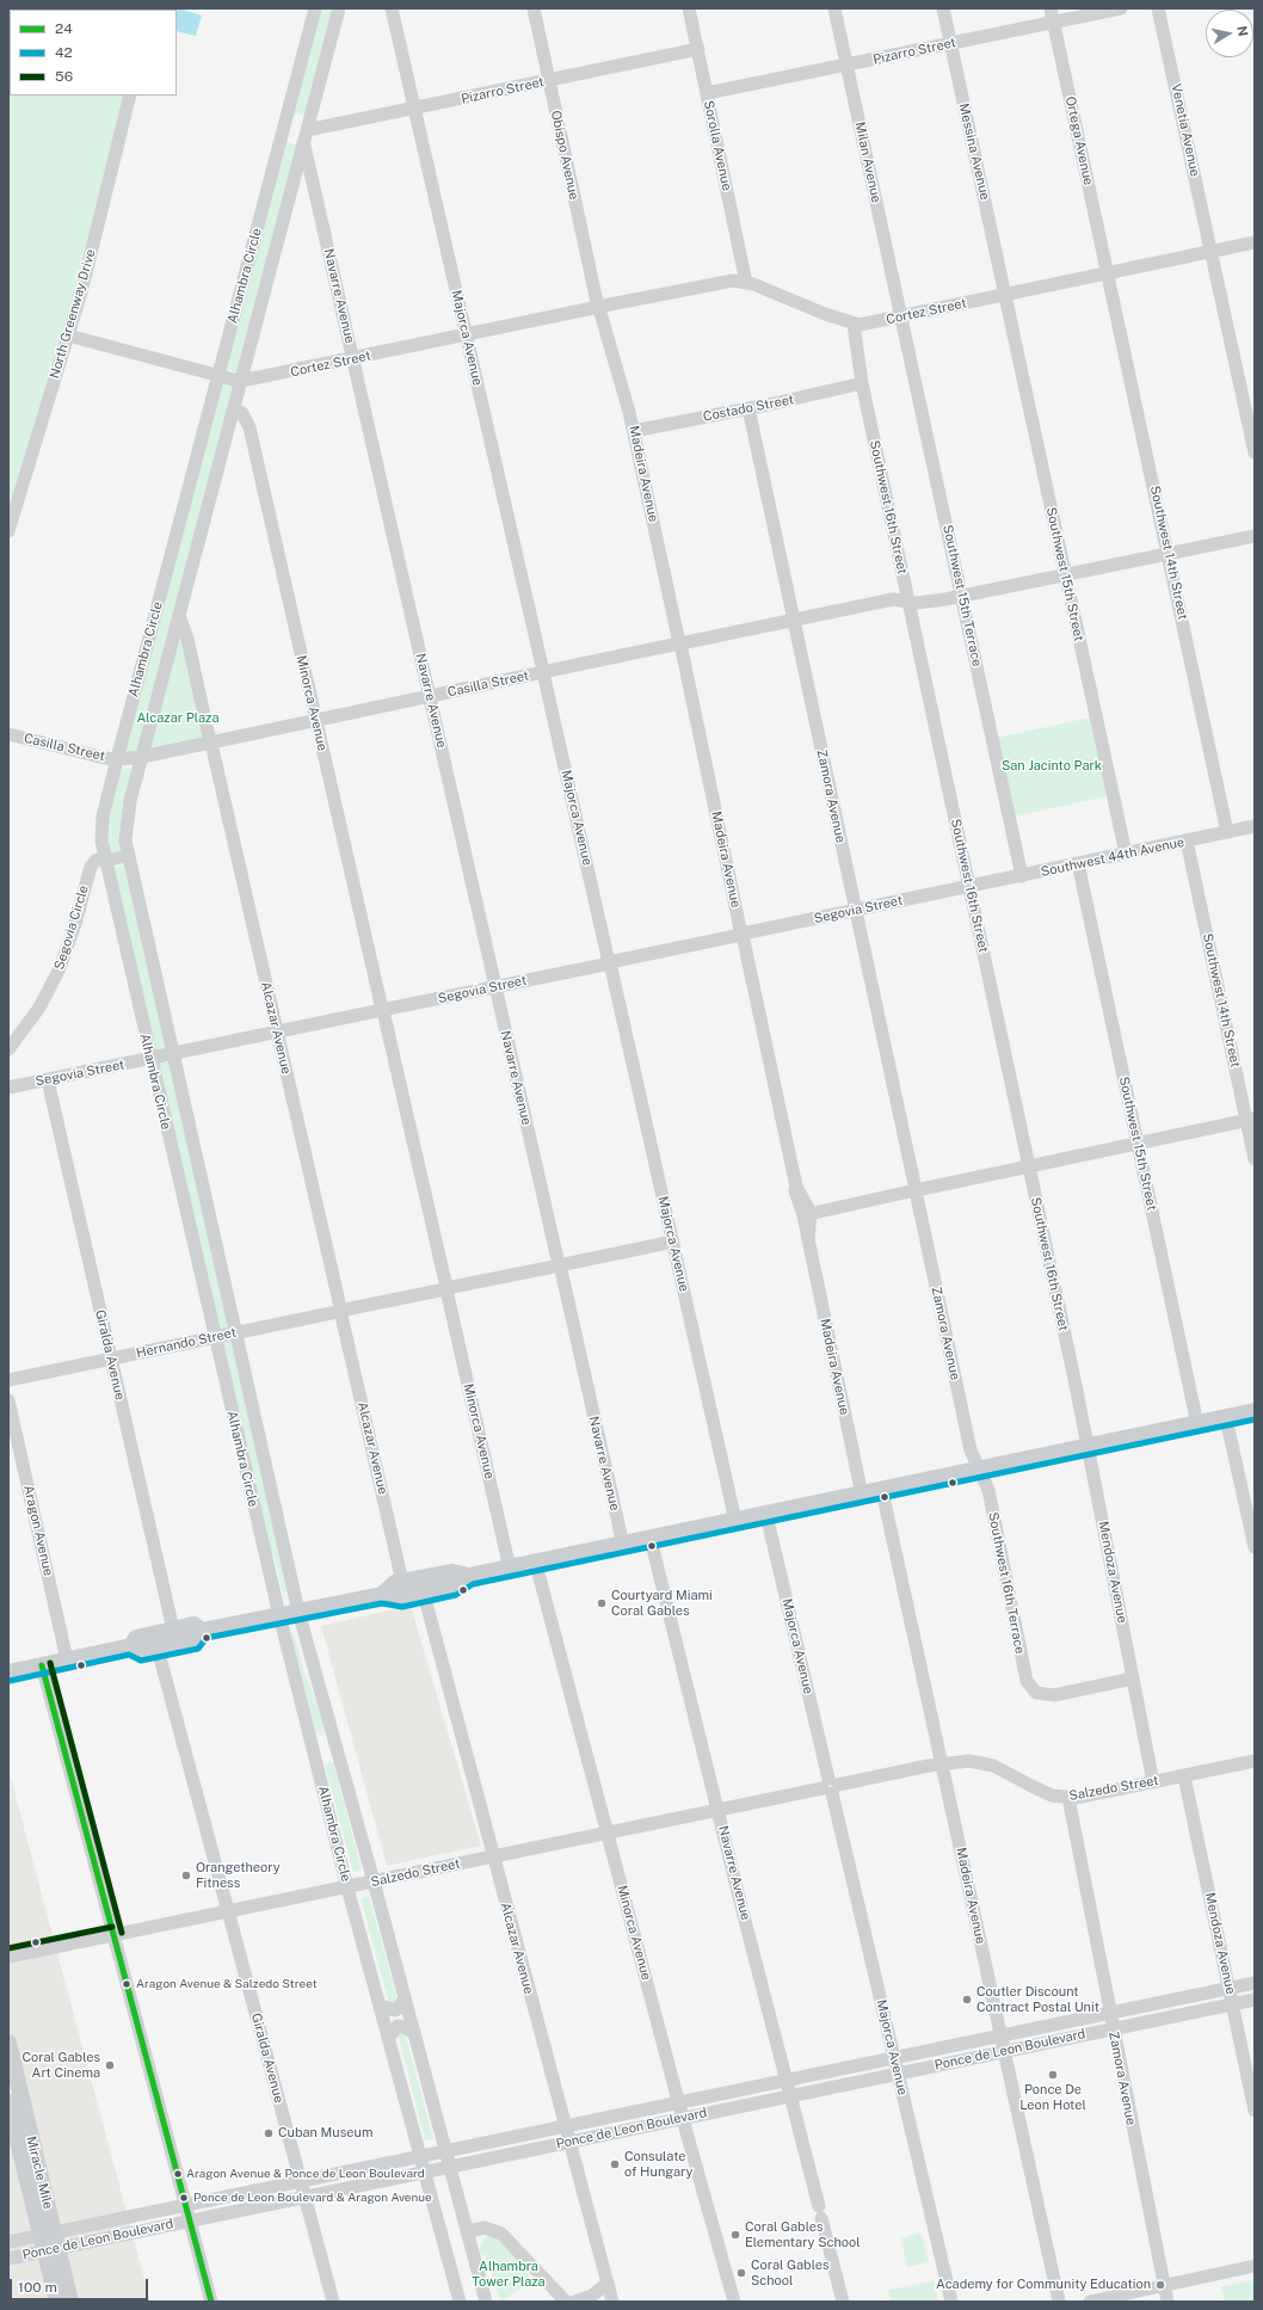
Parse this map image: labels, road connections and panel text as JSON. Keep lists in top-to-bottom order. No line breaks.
{"streets":{"main road":["Miracle Mile"],"street":["Pizarro Street","Venetia Avenue","Ortega Avenue","Sorolla Avenue","Messina Avenue","Obispo Avenue","Milan Avenue","Alhambra Circle","Navarre Avenue","Cortez Street","North Greenway Drive","Majorca Avenue","Costado Street","Madeira Avenue","Southwest 16th Street","Southwest 14th Street","Southwest 15th Street","Southwest 15th Terrace","Casilla Street","Minorca Avenue","Zamora Avenue","Southwest 44th Avenue","Segovia Street","Segovia Circle","Alcazar Avenue","Hernando Street","Giralda Avenue","Aragon Avenue","Mendoza Avenue","Southwest 16th Terrace","Salzedo Street","Ponce de Leon Boulevard"]},"crossings":[["Pizarro Street","Ortega Avenue"],["Pizarro Street","Sorolla Avenue"],["Pizarro Street","Messina Avenue"],["Pizarro Street","Obispo Avenue"],["Pizarro Street","Milan Avenue"],["Pizarro Street","Alhambra Circle"],["Pizarro Street","Navarre Avenue"],["Pizarro Street","Majorca Avenue"],["Venetia Avenue","Cortez Street"],["Ortega Avenue","Cortez Street"],["Ortega Avenue","Southwest 14th Street"],["Sorolla Avenue","Cortez Street"],["Messina Avenue","Cortez Street"],["Messina Avenue","Southwest 15th Street"],["Obispo Avenue","Cortez Street"],["Obispo Avenue","Madeira Avenue"],["Milan Avenue","Cortez Street"],["Milan Avenue","Southwest 15th Terrace"],["Alhambra Circle","Navarre Avenue"],["Alhambra Circle","Cortez Street"],["Alhambra Circle","Casilla Street"],["Alhambra Circle","Minorca Avenue"],["Alhambra Circle","Segovia Street"],["Alhambra Circle","Segovia Circle"],["Alhambra Circle","Alcazar Avenue"],["Alhambra Circle","Hernando Street"],["Alhambra Circle","Salzedo Street"],["Alhambra Circle","Ponce de Leon Boulevard"],["Navarre Avenue","Cortez Street"],["Navarre Avenue","Casilla Street"],["Navarre Avenue","Segovia Street"],["Navarre Avenue","Hernando Street"],["Navarre Avenue","Salzedo Street"],["Navarre Avenue","Ponce de Leon Boulevard"],["Cortez Street","North Greenway Drive"],["Cortez Street","Majorca Avenue"],["Cortez Street","Madeira Avenue"],["Cortez Street","Southwest 16th Street"],["Cortez Street","Southwest 14th Street"],["Cortez Street","Southwest 15th Street"],["Cortez Street","Southwest 15th Terrace"],["Majorca Avenue","Casilla Street"],["Majorca Avenue","Segovia Street"],["Majorca Avenue","Hernando Street"],["Majorca Avenue","Salzedo Street"],["Majorca Avenue","Ponce de Leon Boulevard"],["Costado Street","Madeira Avenue"],["Costado Street","Southwest 16th Street"],["Costado Street","Zamora Avenue"],["Madeira Avenue","Casilla Street"],["Madeira Avenue","Segovia Street"],["Madeira Avenue","Salzedo Street"],["Madeira Avenue","Ponce de Leon Boulevard"],["Southwest 16th Street","Casilla Street"],["Southwest 16th Street","Southwest 44th Avenue"],["Southwest 16th Street","Segovia Street"],["Southwest 16th Street","Mendoza Avenue"],["Southwest 14th Street","Casilla Street"],["Southwest 14th Street","Southwest 44th Avenue"],["Southwest 15th Street","Casilla Street"],["Southwest 15th Street","Southwest 44th Avenue"],["Southwest 15th Terrace","Casilla Street"],["Southwest 15th Terrace","Southwest 44th Avenue"],["Casilla Street","Minorca Avenue"],["Casilla Street","Zamora Avenue"],["Casilla Street","Alcazar Avenue"],["Minorca Avenue","Segovia Street"],["Minorca Avenue","Hernando Street"],["Minorca Avenue","Salzedo Street"],["Minorca Avenue","Ponce de Leon Boulevard"],["Zamora Avenue","Segovia Street"],["Zamora Avenue","Southwest 16th Terrace"],["Zamora Avenue","Salzedo Street"],["Zamora Avenue","Ponce de Leon Boulevard"],["Southwest 44th Avenue","Segovia Street"],["Segovia Street","Alcazar Avenue"],["Segovia Street","Giralda Avenue"],["Alcazar Avenue","Hernando Street"],["Alcazar Avenue","Salzedo Street"],["Alcazar Avenue","Ponce de Leon Boulevard"],["Hernando Street","Giralda Avenue"],["Giralda Avenue","Salzedo Street"],["Giralda Avenue","Ponce de Leon Boulevard"],["Mendoza Avenue","Southwest 16th Terrace"],["Mendoza Avenue","Salzedo Street"],["Mendoza Avenue","Ponce de Leon Boulevard"],["Ponce de Leon Boulevard","Miracle Mile"]],"parks":["Alcazar Plaza","San Jacinto Park","Alhambra Tower Plaza"],"places":["Courtyard Miami Coral Gables","Orangetheory Fitness","Aragon Avenue & Salzedo Street","Coutler Discount Contract Postal Unit","Coral Gables Art Cinema","Ponce De Leon Hotel","Cuban Museum","Consulate of Hungary","Aragon Avenue & Ponce de Leon Boulevard","Ponce de Leon Boulevard & Aragon Avenue","Coral Gables Elementary School","Coral Gables School","Academy for Community Education"],"lines":["transit line 42","transit line 56","transit line 24"],"legend":["24","42","56"],"scale_bar":"100 m","north":"right"}
